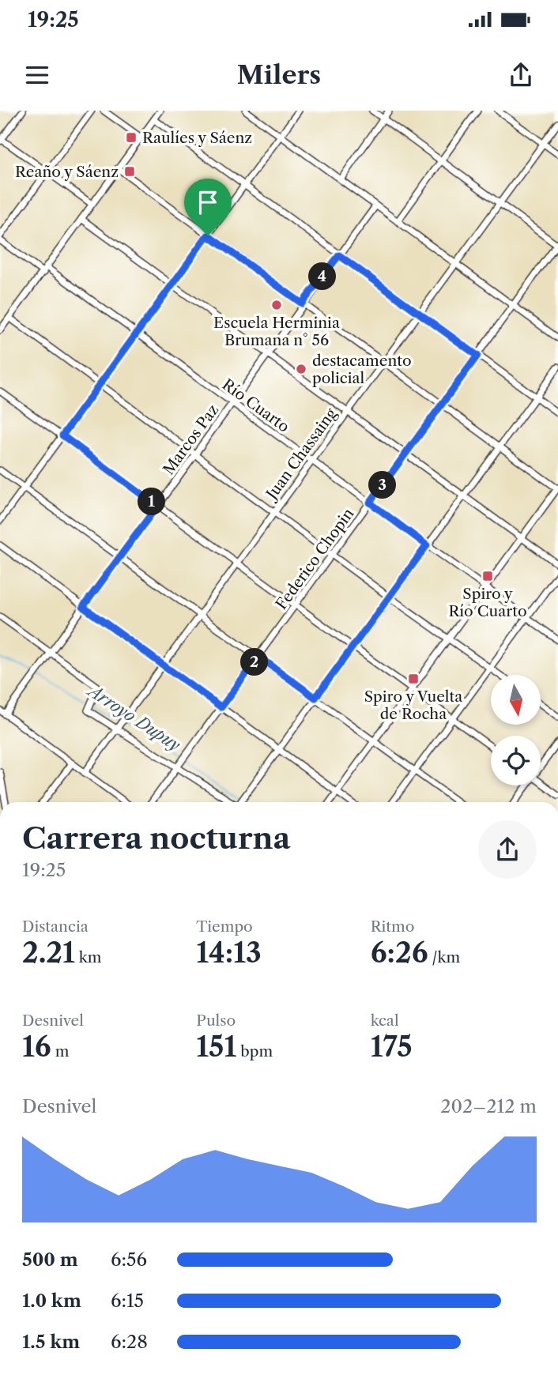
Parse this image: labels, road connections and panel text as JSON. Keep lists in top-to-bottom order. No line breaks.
{"streets":{"street":["Río Cuarto","Marcos Paz","Juan Chassaing","Federico Chopin"]},"crossings":[["Río Cuarto","Marcos Paz"],["Río Cuarto","Juan Chassaing"],["Río Cuarto","Federico Chopin"]],"water":["Arroyo Dupuy"],"places":{"transit":["Raulíes y Sáenz","Reaño y Sáenz","Spiro y Río Cuarto","Spiro y Vuelta de Rocha"],"other":["Escuela Herminia Brumana n° 56","destacamento policial"]},"north":"bottom","page":{"status":"19:25","header":"Milers","pins":["4","3","1","2"],"heading":["Carrera nocturna","19:25"],"stats":[["Distancia","2.21 km"],["Tiempo","14:13"],["Ritmo","6:26 /km"],["Desnivel","16 m"],["Pulso","151 bpm"],["kcal","175"]],"chart":["Desnivel","202–212 m"],"list":[{"name":"500 m","note":"6:56"},{"name":"1.0 km","note":"6:15"},{"name":"1.5 km","note":"6:28"}]}}
